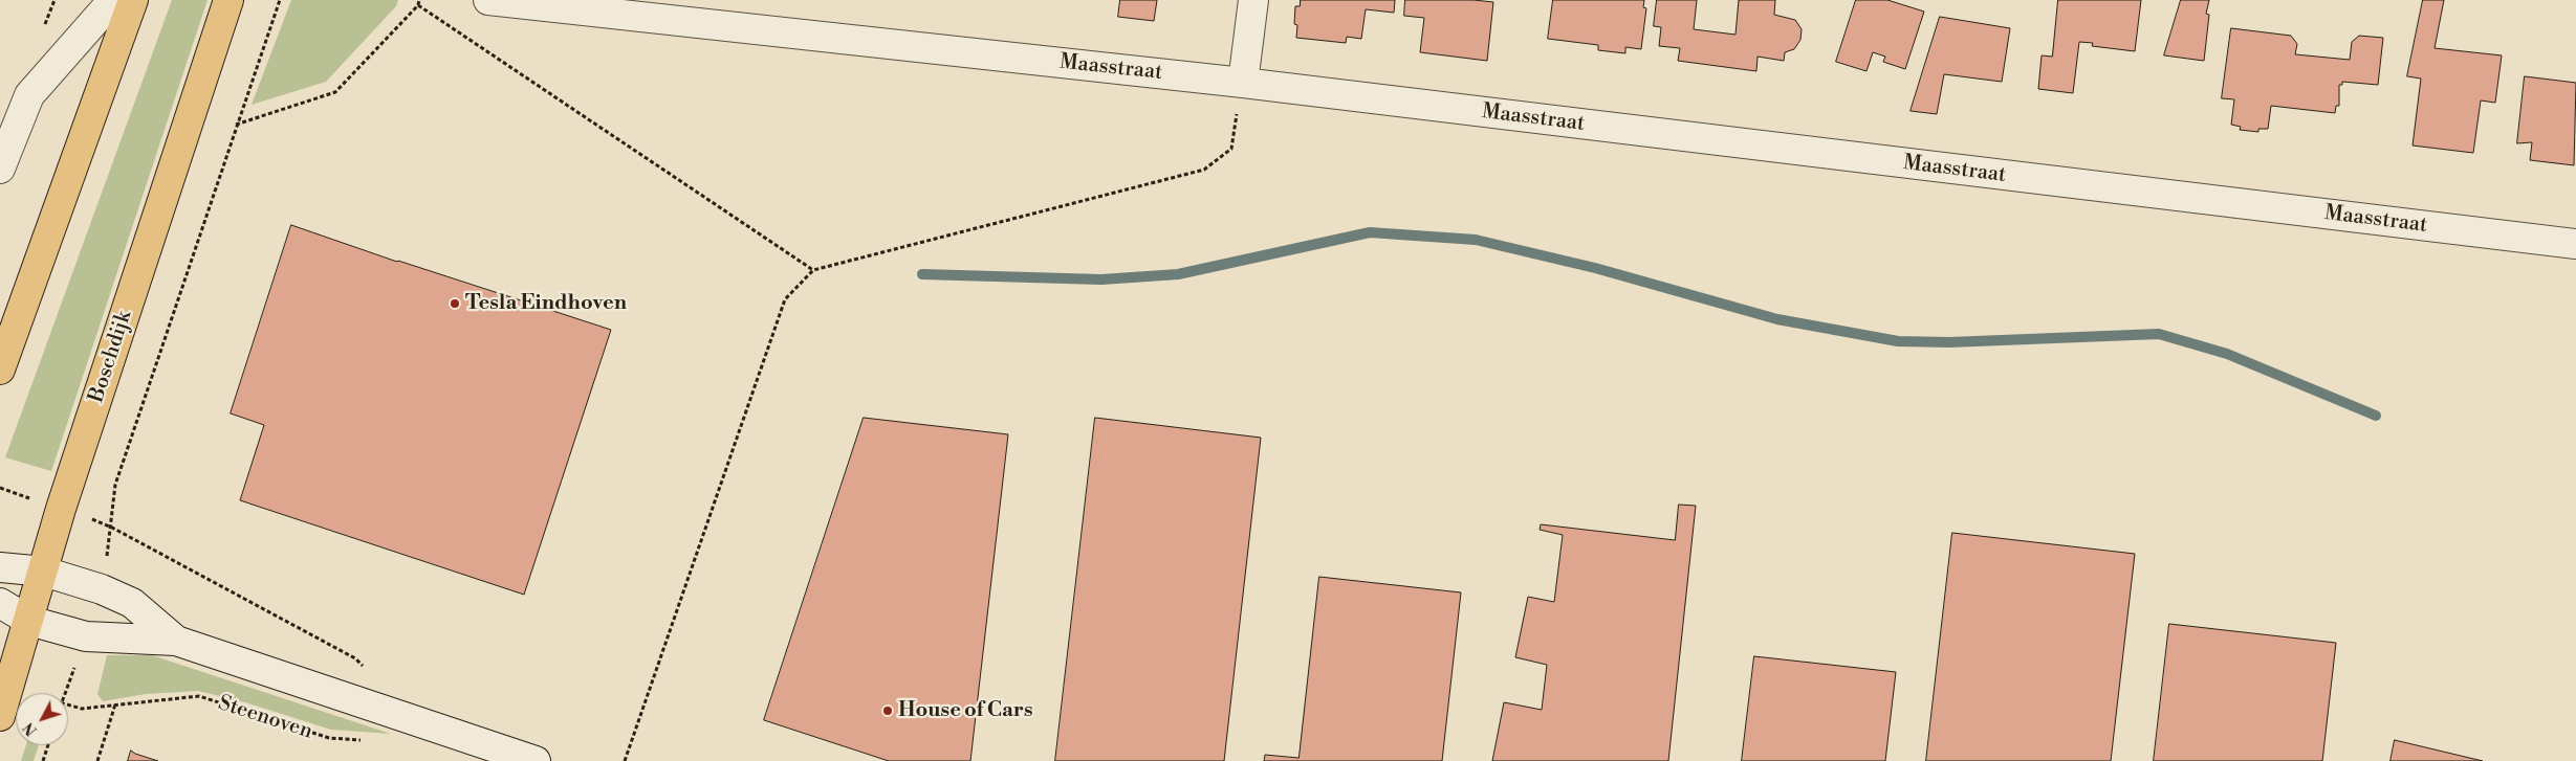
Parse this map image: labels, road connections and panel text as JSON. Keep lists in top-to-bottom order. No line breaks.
{"streets":{"main road":["Boschdijk"],"street":["Maasstraat","Steenoven"]},"crossings":[["Boschdijk","Steenoven"]],"places":["Tesla Eindhoven","House of Cars"],"north":"bottom left"}
